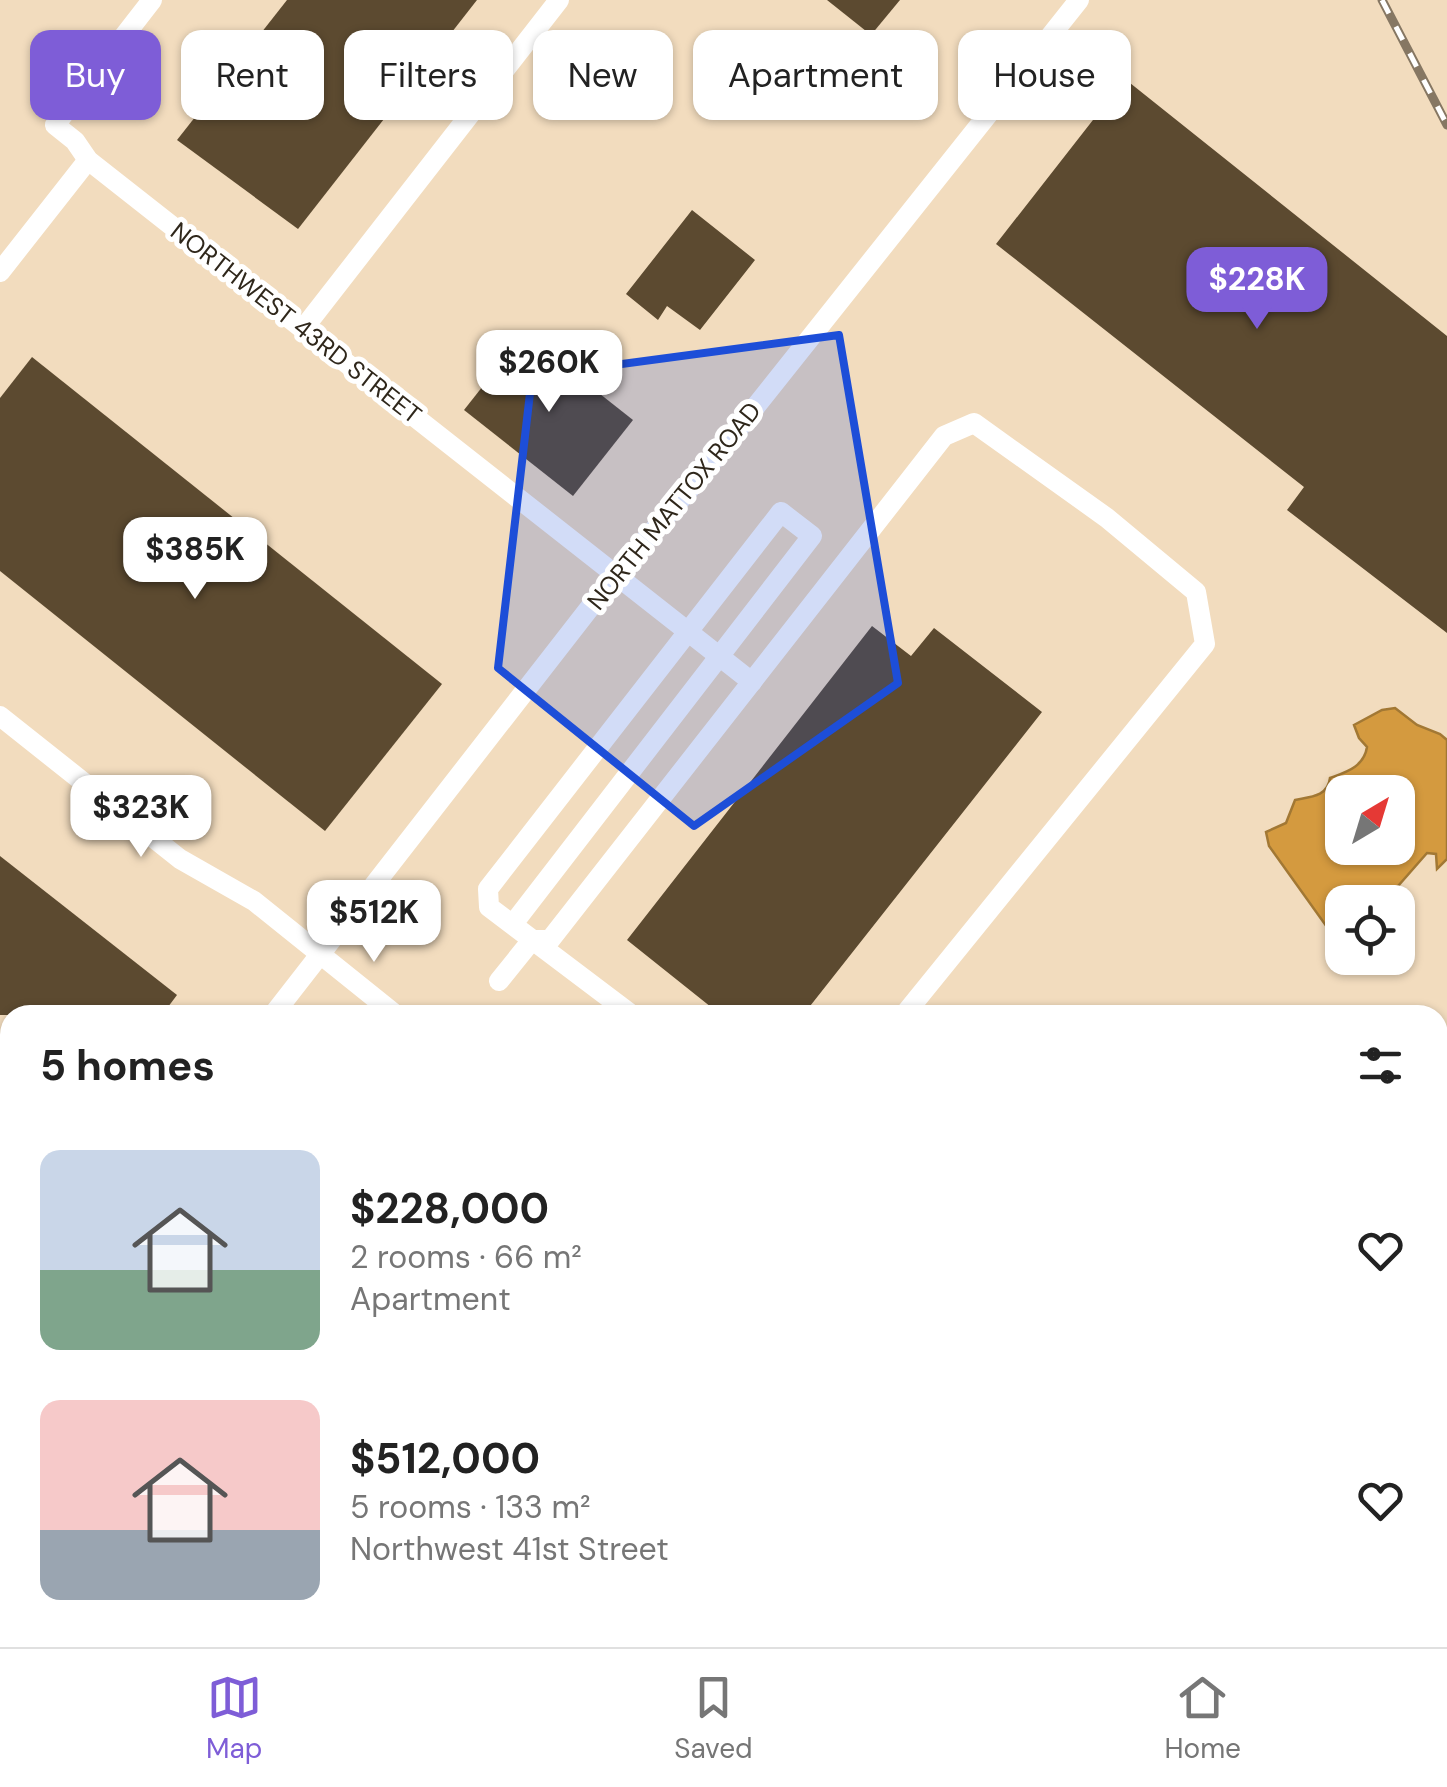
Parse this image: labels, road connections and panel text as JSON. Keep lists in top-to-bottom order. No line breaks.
{"streets":{"street":["NORTHWEST 43RD STREET","NORTH MATTOX ROAD"]},"crossings":[["NORTHWEST 43RD STREET","NORTH MATTOX ROAD"]],"north":"top right","page":{"chip":["Buy","Rent","Filters","New","Apartment","House"],"price":["$228K","$260K","$385K","$323K","$512K"],"heading":"5 homes","list":[{"name":"$228,000","note":"2 rooms · 66 m² · Apartment"},{"name":"$512,000","note":"5 rooms · 133 m² · Northwest 41st Street"}],"tabs":["Map","Saved","Home"]}}
